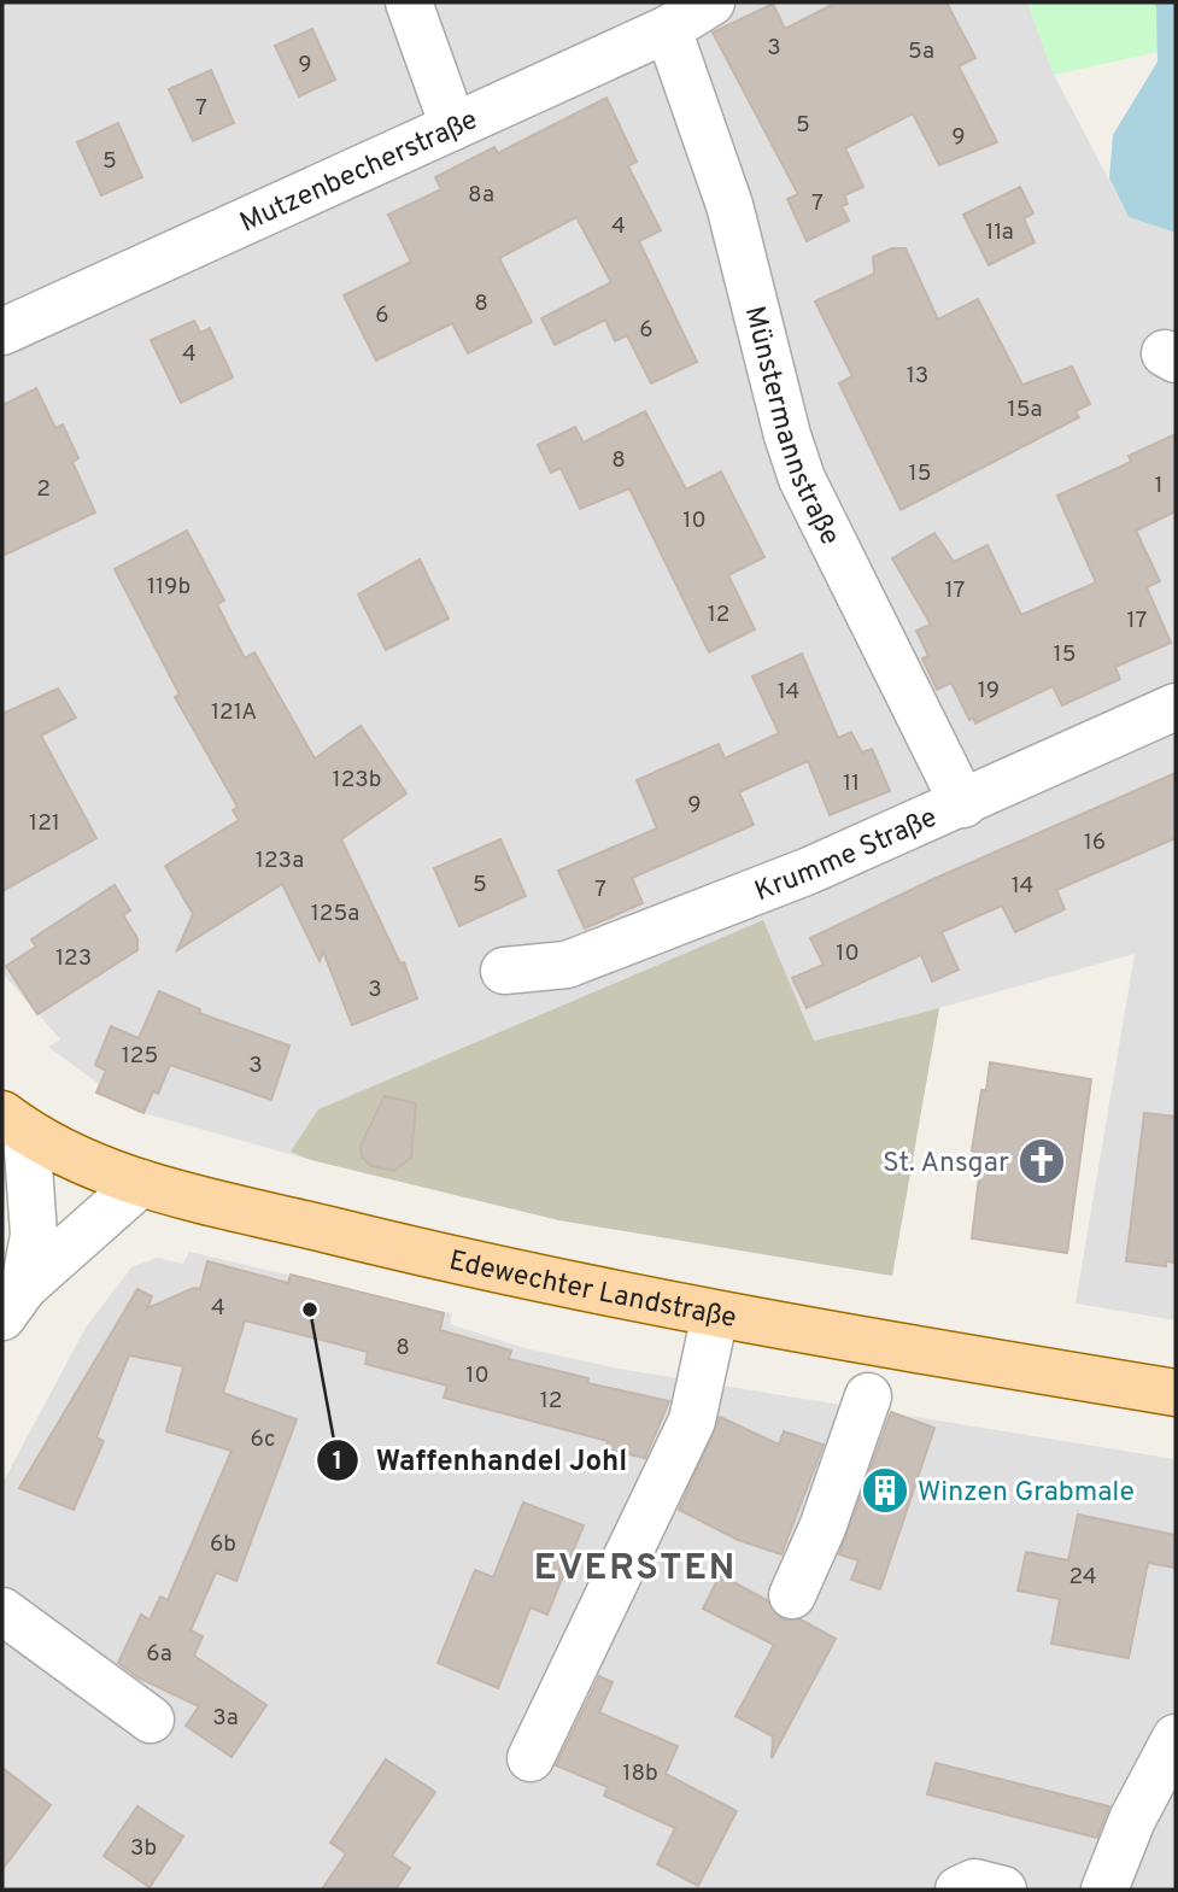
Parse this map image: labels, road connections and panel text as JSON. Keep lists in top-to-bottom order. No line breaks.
{"streets":{"main road":["Edewechter Landstraße"],"street":["Mutzenbecherstraße","Münstermannstraße","Krumme Straße"]},"crossings":[["Mutzenbecherstraße","Münstermannstraße"],["Münstermannstraße","Krumme Straße"]],"districts":["EVERSTEN"],"places":{"church":["St. Ansgar"],"other":["Waffenhandel Johl"],"building":["Winzen Grabmale"]},"house_numbers":["3","5a","9","7","5","9","5","8a","7","4","11a","8","6","6","4","13","15a","8","15","1","2","10","119b","17","12","17","15","19","14","121A","123b","11","9","121","16","123a","5","14","7","125a","10","123","3","125","3","4","8","10","12","6c","6b","24","6a","3a","18b","3b"]}
